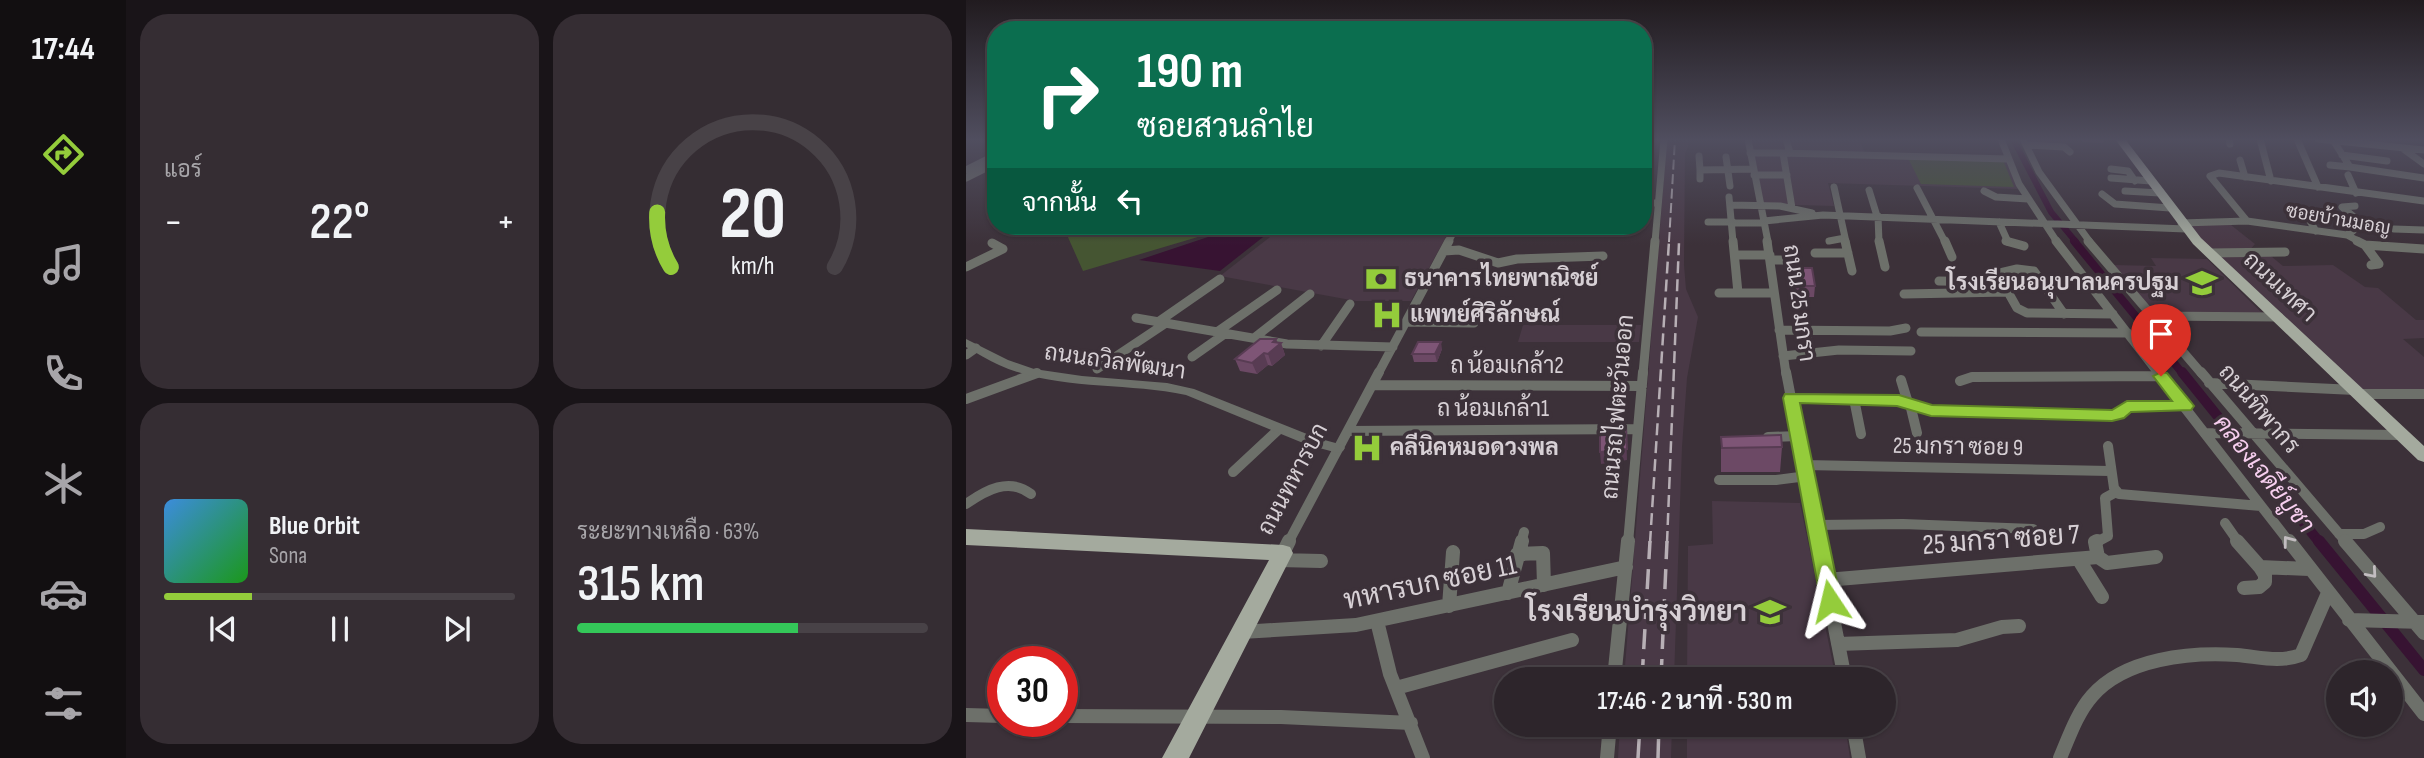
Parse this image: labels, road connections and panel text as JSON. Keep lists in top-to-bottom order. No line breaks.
{"streets":{"main road":["ถนนเทศา","ถนนทหารบก"],"street":["ซอยบ้านมอญ","ถนน 25 มกรา","ถนนถวิลพัฒนา","ถ น้อมเกล้า2","ถนนรถไฟตะวันออก","ถ น้อมเกล้า1","ถนนทิพากร","25 มกรา ซอย 9","25 มกรา ซอย 7","ทหารบก ซอย 11"]},"crossings":[["ซอยบ้านมอญ","ถนนเทศา"],["ซอยบ้านมอญ","ถนนทิพากร"],["ถนน 25 มกรา","25 มกรา ซอย 9"],["ถนน 25 มกรา","25 มกรา ซอย 7"],["ถนนถวิลพัฒนา","ถนนทหารบก"],["ถ น้อมเกล้า2","ถนนรถไฟตะวันออก"],["ถ น้อมเกล้า2","ถนนทหารบก"],["ถนนรถไฟตะวันออก","ถ น้อมเกล้า1"],["ถนนรถไฟตะวันออก","ทหารบก ซอย 11"],["ถ น้อมเกล้า1","ถนนทหารบก"],["ถนนทหารบก","ทหารบก ซอย 11"]],"water":["คลองเจดีย์บูชา"],"places":{"bank":["ธนาคารไทยพาณิชย์"],"school or university":["โรงเรียนอนุบาลนครปฐม","โรงเรียนบำรุงวิทยา"],"hospital":["แพทย์ศิริลักษณ์","คลีนิคหมอดวงพล"]},"page":{"tabs":"17:44","tile":["แอร์",["ระยะทางเหลือ · 63%","315 km"]],"turn":["190 m","ซอยสวนลำไย"],"then":"จากนั้น","heat":["−","22°","+"],"song":["Blue Orbit","Sona"],"limit":"30","trip":"17:46 · 2 นาที · 530 m","gauge":["20","km/h"]}}
